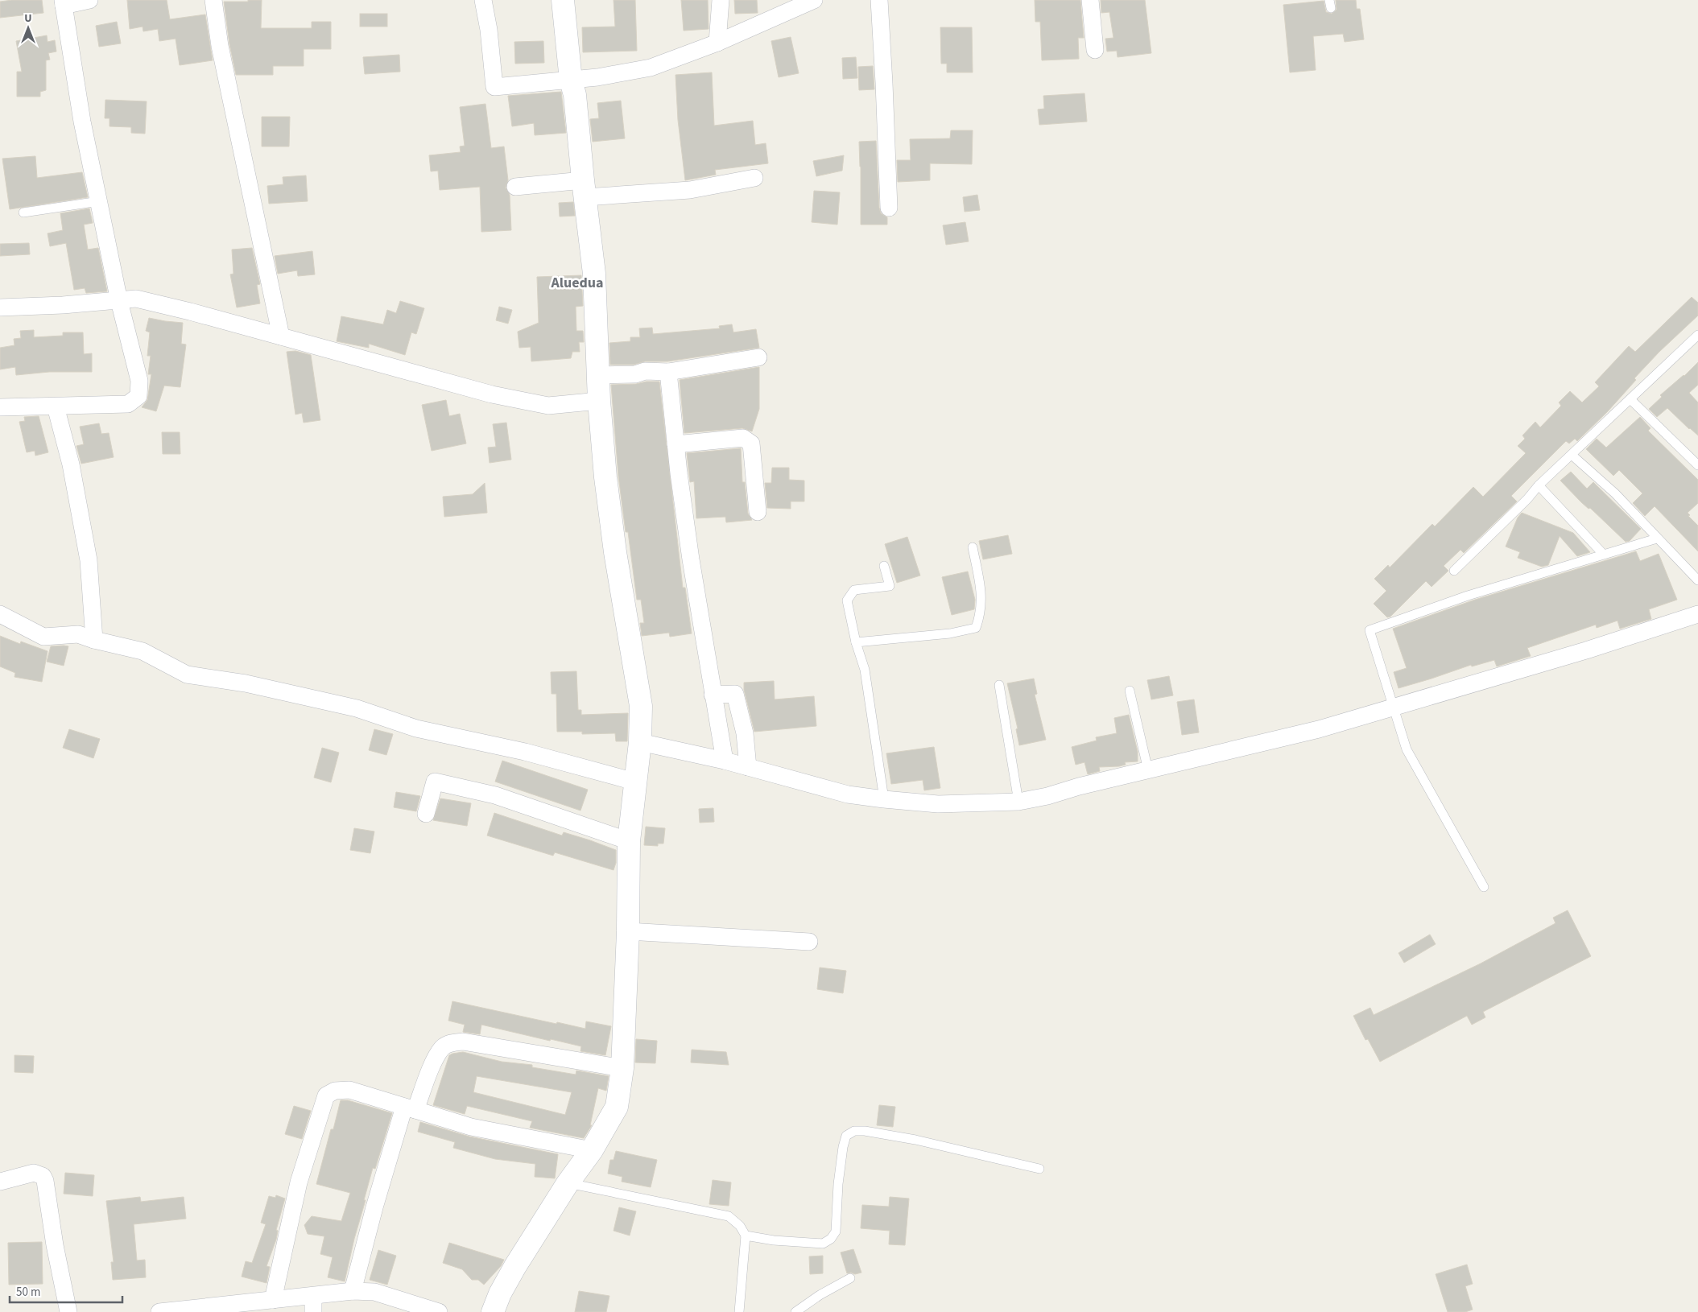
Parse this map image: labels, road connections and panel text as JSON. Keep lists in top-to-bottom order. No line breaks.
{"districts":["Aluedua"],"scale_bar":"50 m","north":"top"}
